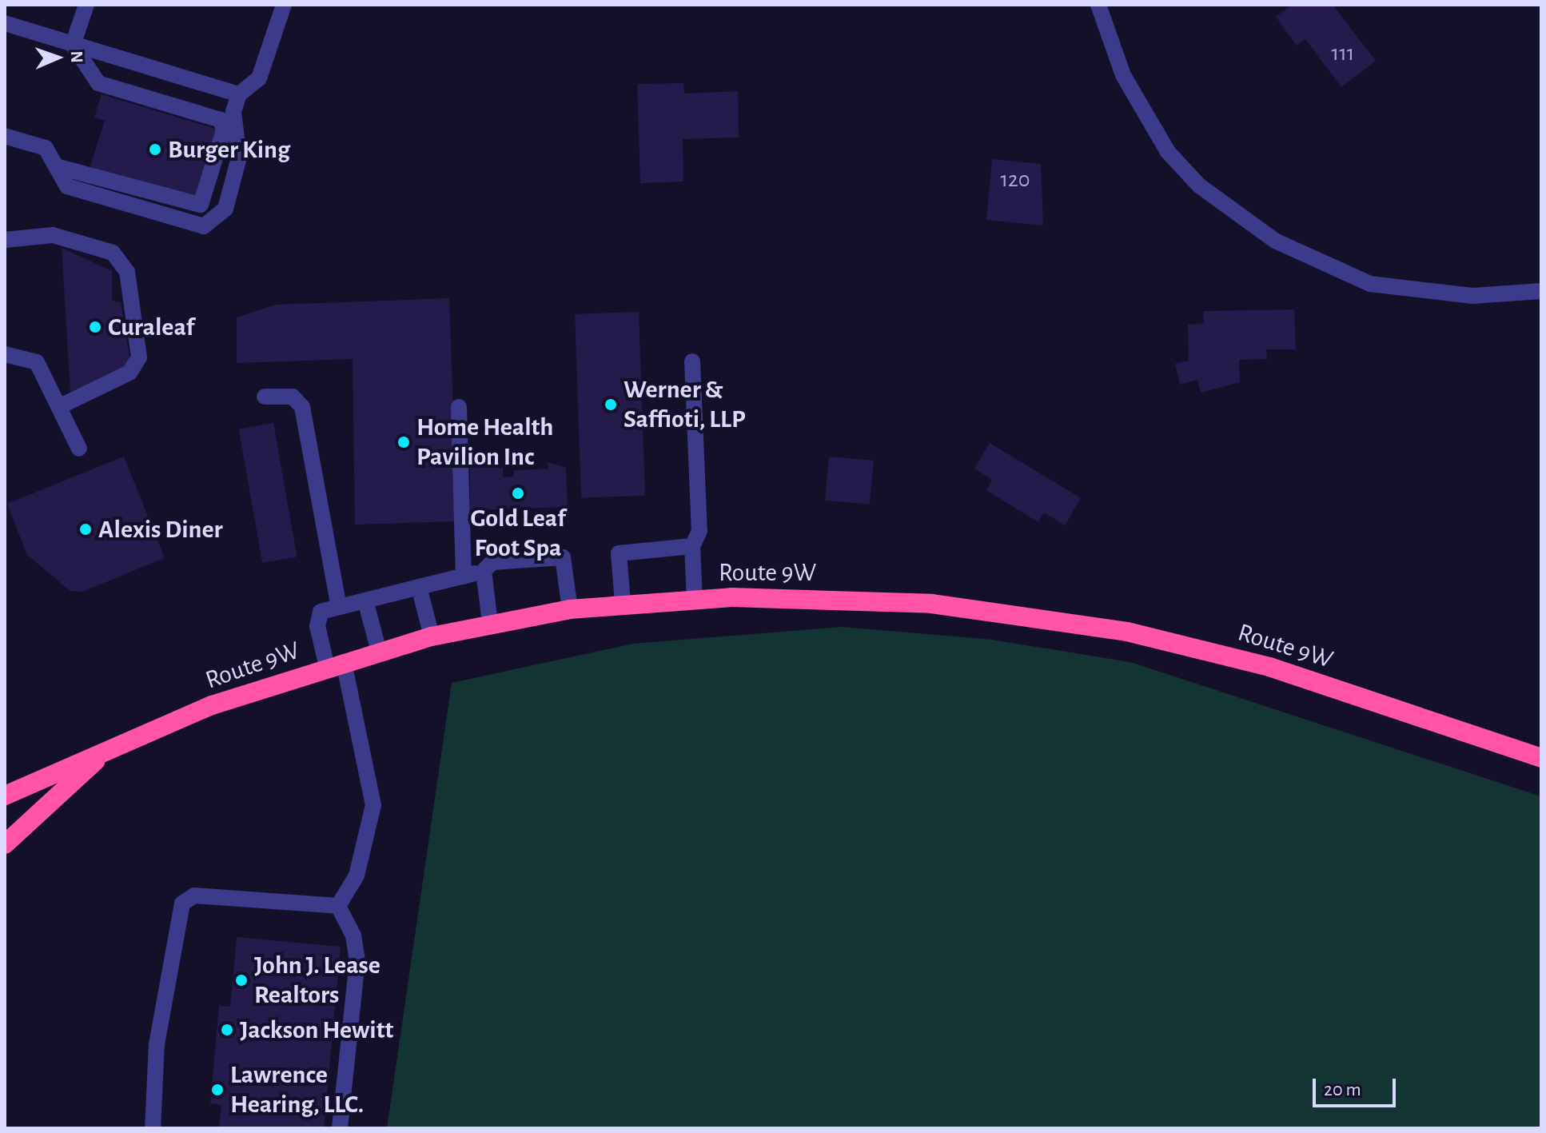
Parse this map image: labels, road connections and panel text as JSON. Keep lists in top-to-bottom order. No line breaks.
{"streets":{"highway":["Route 9W"]},"places":["Burger King","Curaleaf","Werner & Saffioti, LLP","Home Health Pavilion Inc","Gold Leaf Foot Spa","Alexis Diner","John J. Lease Realtors","Jackson Hewitt","Lawrence Hearing, LLC."],"house_numbers":["111","120"],"scale_bar":"20 m","north":"right"}
